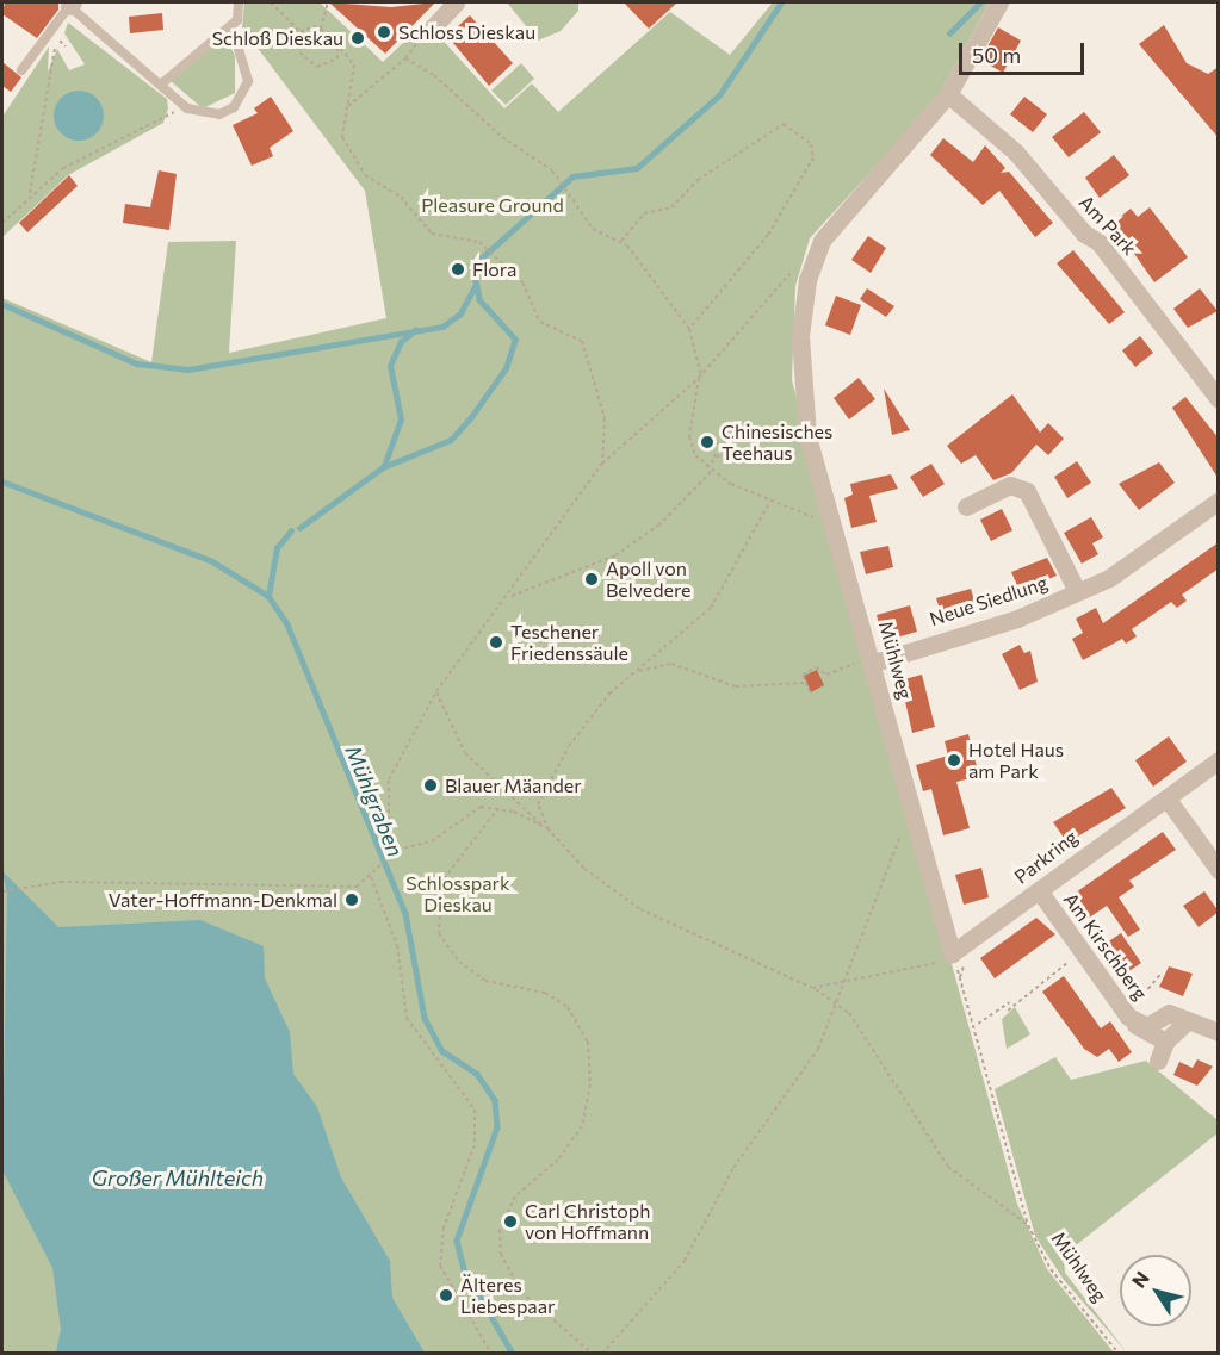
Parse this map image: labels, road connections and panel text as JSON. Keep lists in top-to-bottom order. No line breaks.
{"streets":{"street":["Am Park","Neue Siedlung","Mühlweg","Parkring","Am Kirschberg"]},"crossings":[["Am Park","Mühlweg"],["Neue Siedlung","Mühlweg"],["Mühlweg","Parkring"],["Parkring","Am Kirschberg"]],"water":["Mühlgraben","Großer Mühlteich"],"parks":["Pleasure Ground","Schlosspark Dieskau"],"places":["Schloss Dieskau","Schloß Dieskau","Flora","Chinesisches Teehaus","Apoll von Belvedere","Teschener Friedenssäule","Hotel Haus am Park","Blauer Mäander","Vater-Hoffmann-Denkmal","Carl Christoph von Hoffmann","Älteres Liebespaar"],"scale_bar":"50 m","north":"top left"}
